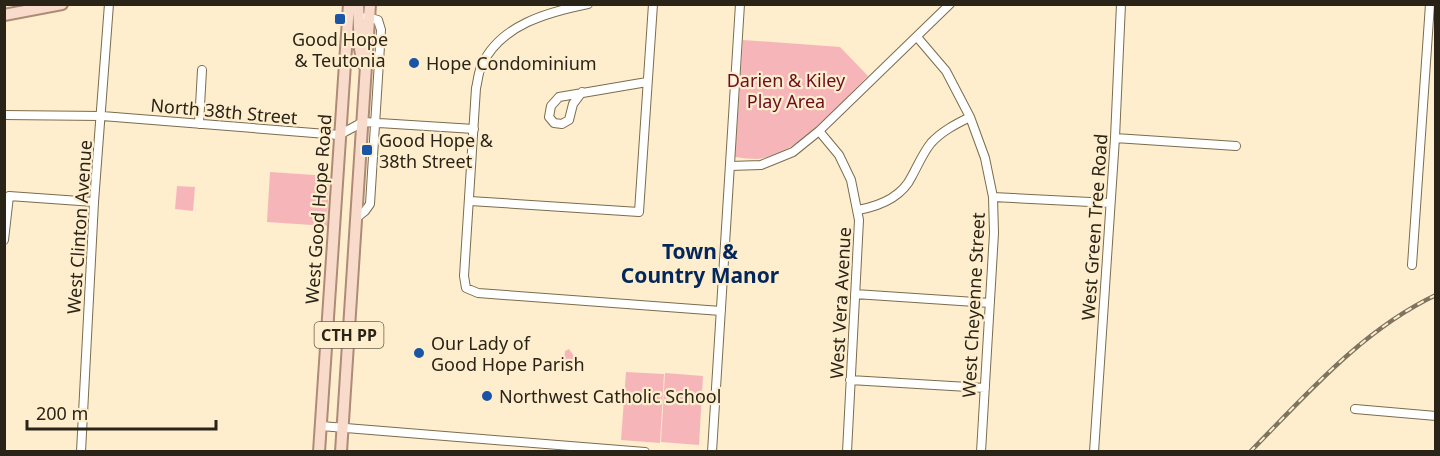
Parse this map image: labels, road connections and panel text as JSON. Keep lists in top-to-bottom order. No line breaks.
{"streets":{"main road":["West Good Hope Road","CTH PP"],"street":["North 38th Street","West Clinton Avenue","West Green Tree Road","West Vera Avenue","West Cheyenne Street"]},"crossings":[["North 38th Street","West Good Hope Road"],["North 38th Street","West Clinton Avenue"]],"districts":["Town & Country Manor"],"parks":["Darien & Kiley Play Area"],"places":{"transit":["Good Hope & Teutonia","Good Hope & 38th Street"],"other":["Hope Condominium","Our Lady of Good Hope Parish","Northwest Catholic School"]},"scale_bar":"200 m"}
